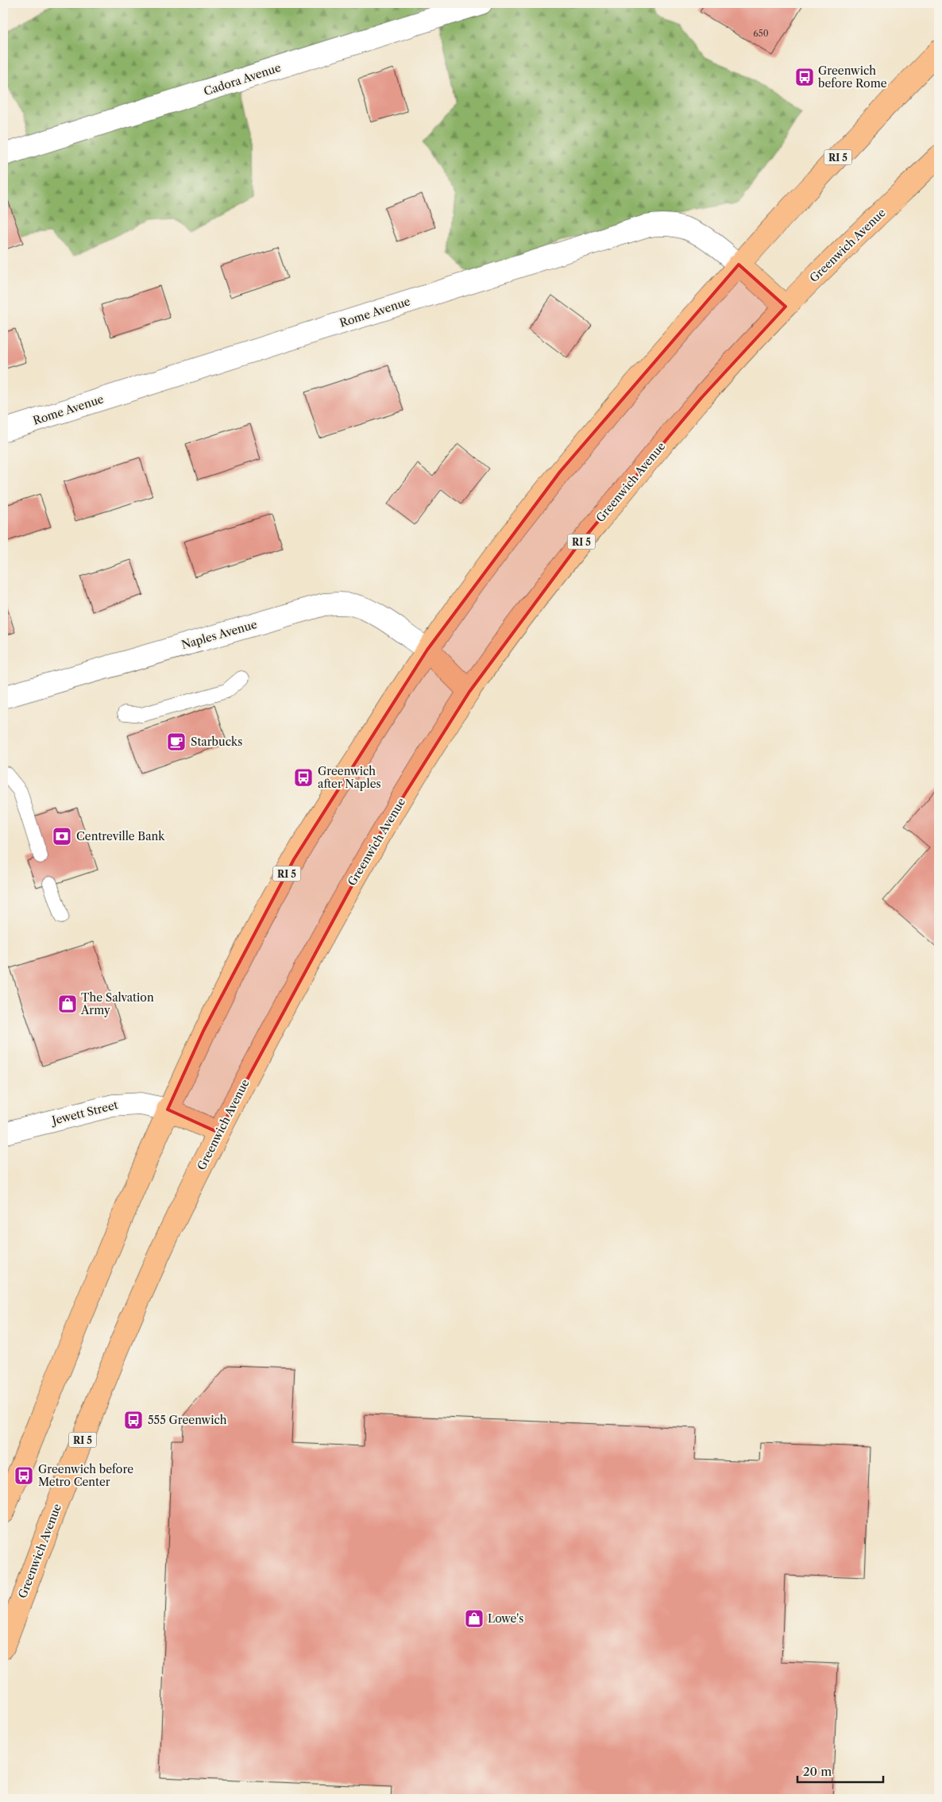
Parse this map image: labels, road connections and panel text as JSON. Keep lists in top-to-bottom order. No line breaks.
{"streets":{"main road":["RI 5","Greenwich Avenue"],"street":["Cadora Avenue","Rome Avenue","Naples Avenue","Jewett Street"]},"crossings":[["RI 5","Rome Avenue"],["RI 5","Naples Avenue"],["RI 5","Jewett Street"]],"places":{"bus stop":["Greenwich before Rome","Greenwich after Naples","555 Greenwich","Greenwich before Metro Center"],"cafe":["Starbucks"],"bank":["Centreville Bank"],"shop":["The Salvation Army","Lowe's"]},"house_numbers":["650"],"scale_bar":"20 m"}
